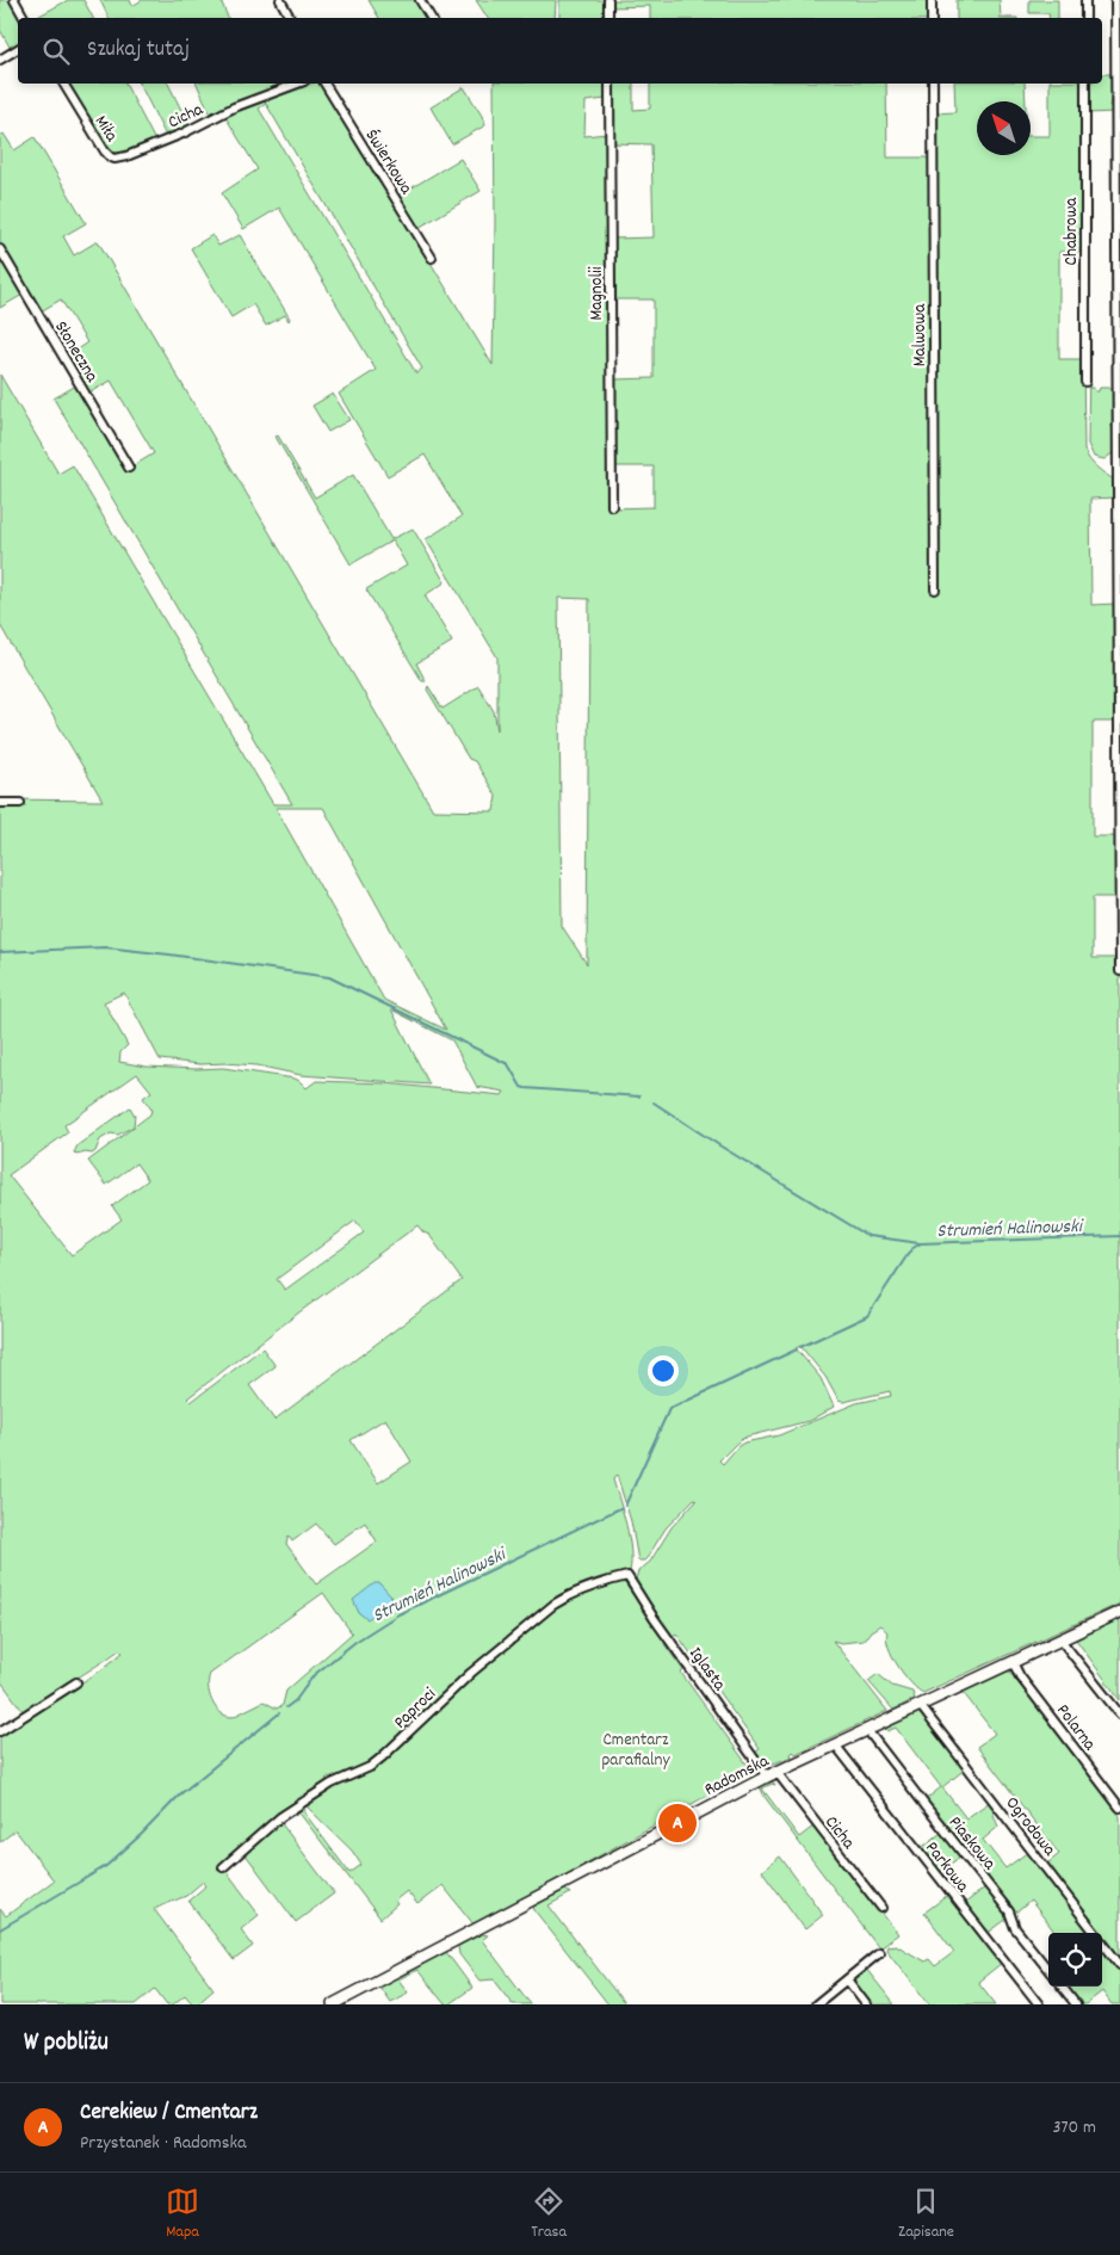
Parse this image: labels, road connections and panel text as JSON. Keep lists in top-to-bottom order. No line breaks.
{"streets":{"street":["Cicha","Miła","Świerkowa","Chabrowa","Magnolii","Malwowa","Słoneczna","Iglasta","Paproci","Polarna","Radomska","Ogrodowa","Piaskowa","Parkowa"]},"crossings":[["Cicha","Miła"],["Cicha","Iglasta"],["Cicha","Radomska"],["Iglasta","Paproci"],["Iglasta","Radomska"],["Polarna","Radomska"],["Radomska","Ogrodowa"],["Radomska","Piaskowa"],["Radomska","Parkowa"]],"water":["Strumień Halinowski"],"parks":["Cmentarz parafialny"],"north":"top left","page":{"search":"Szukaj tutaj","pins":"A","heading":"W pobliżu","list":[{"mark":"A","name":"Cerekiew / Cmentarz","note":"Przystanek · Radomska","value":"370 m"}],"nav":["Mapa","Trasa","Zapisane"]}}
